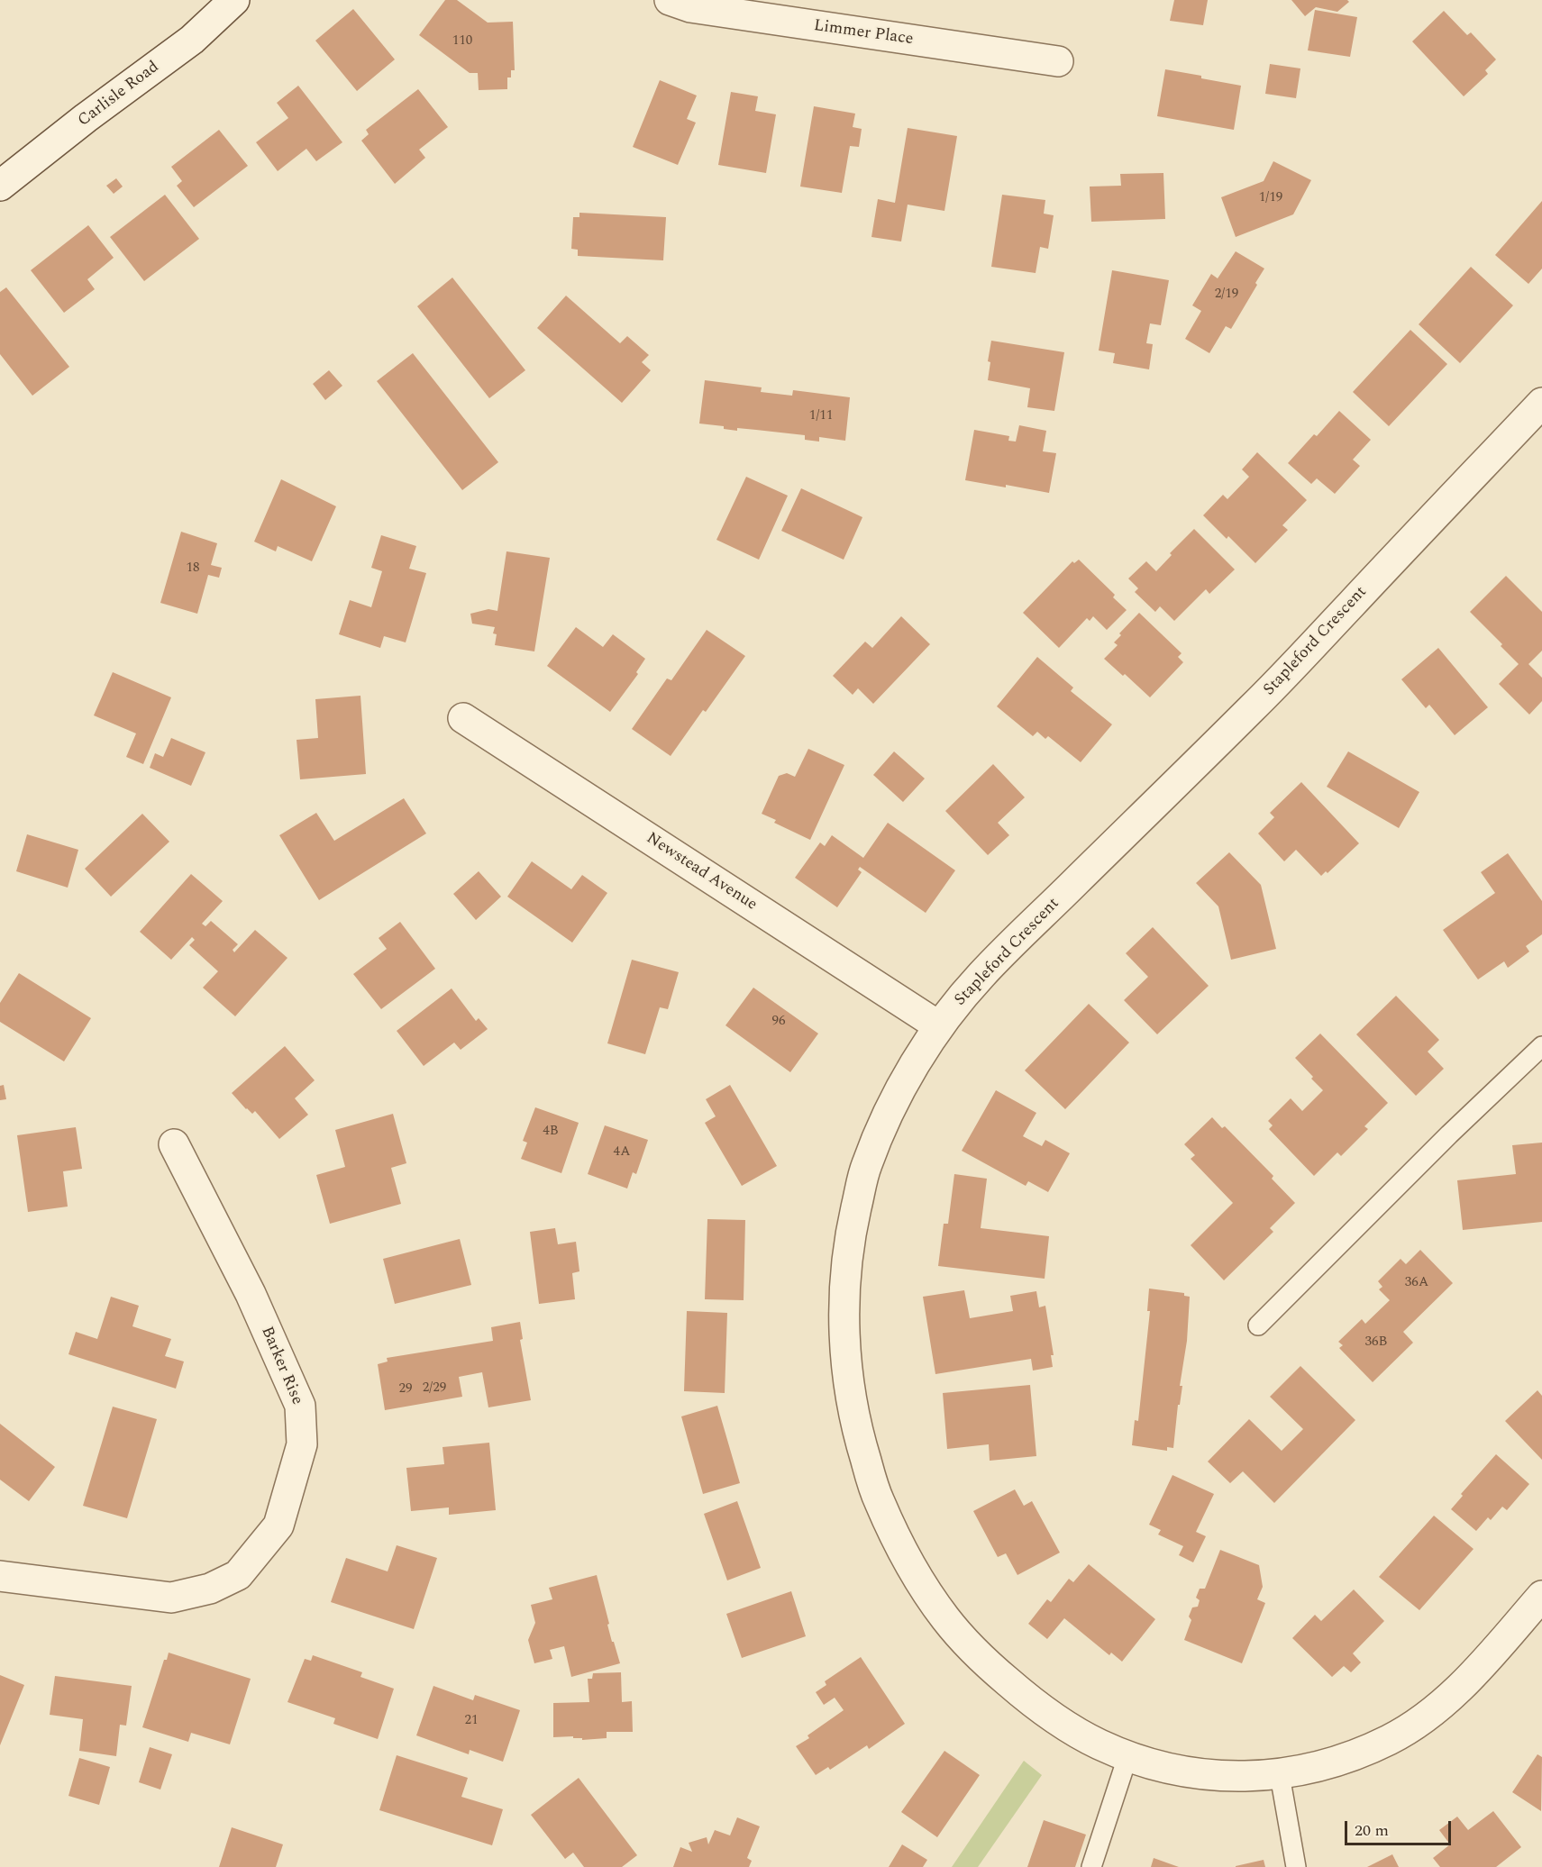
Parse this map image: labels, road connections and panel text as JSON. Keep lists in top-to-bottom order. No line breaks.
{"streets":{"street":["Limmer Place","Carlisle Road","Stapleford Crescent","Newstead Avenue","Barker Rise"]},"crossings":[["Stapleford Crescent","Newstead Avenue"]],"house_numbers":["110","1/19","2/19","1/11","18","96","4B","4A","36A","36B","2/29","29","21"],"scale_bar":"20 m"}
